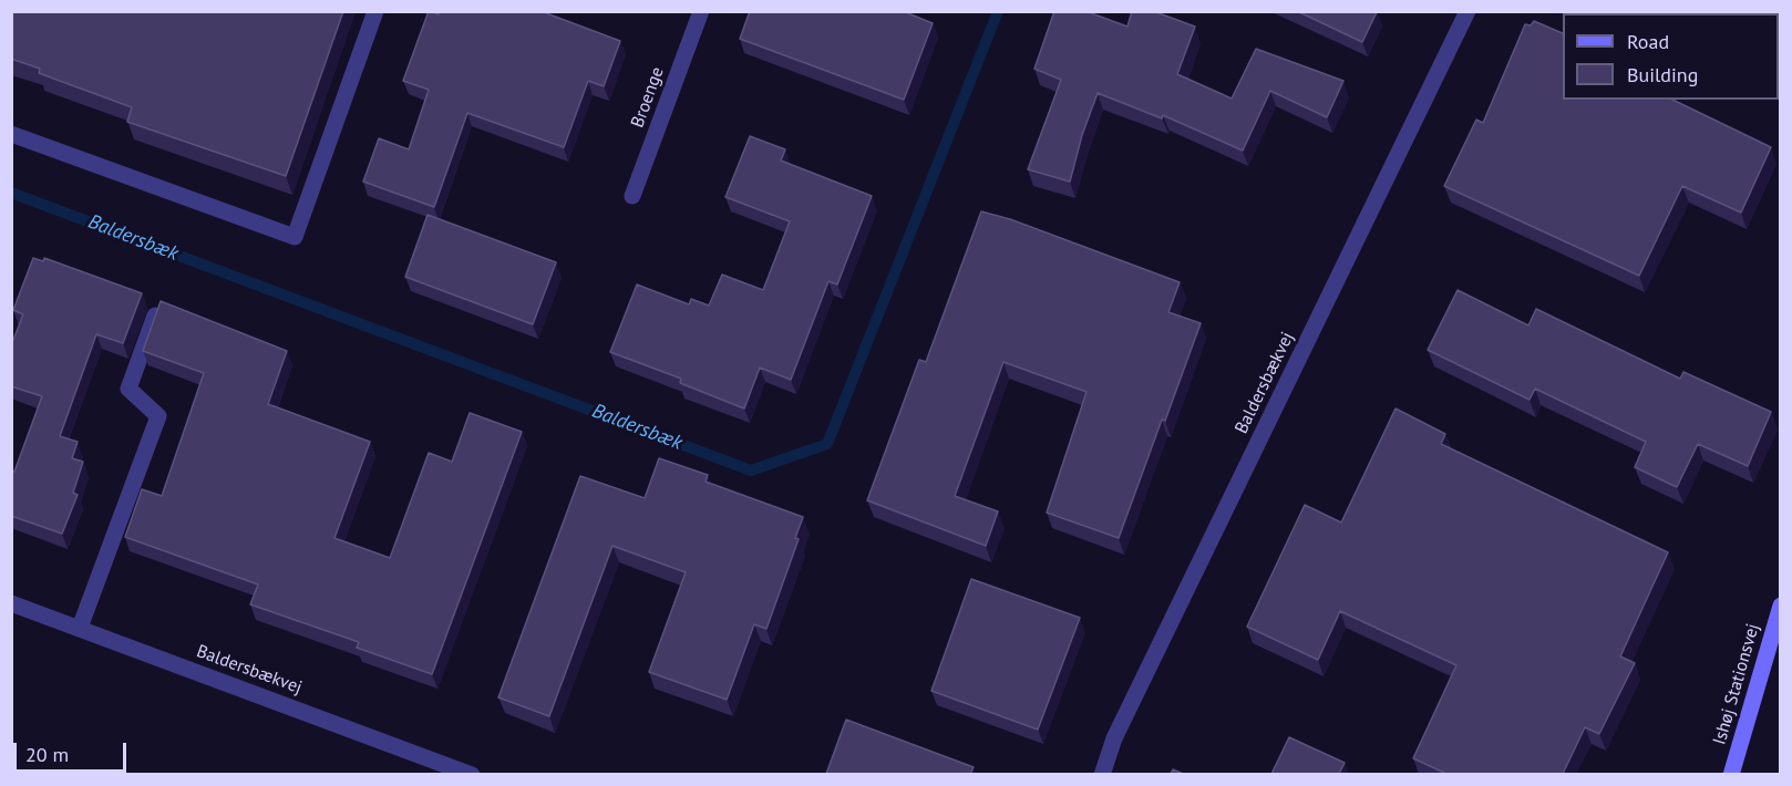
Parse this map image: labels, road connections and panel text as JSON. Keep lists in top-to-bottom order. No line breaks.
{"streets":{"main road":["Ishøj Stationsvej"],"street":["Broenge","Baldersbækvej"]},"water":["Baldersbæk"],"legend":["Road","Building"],"scale_bar":"20 m"}
